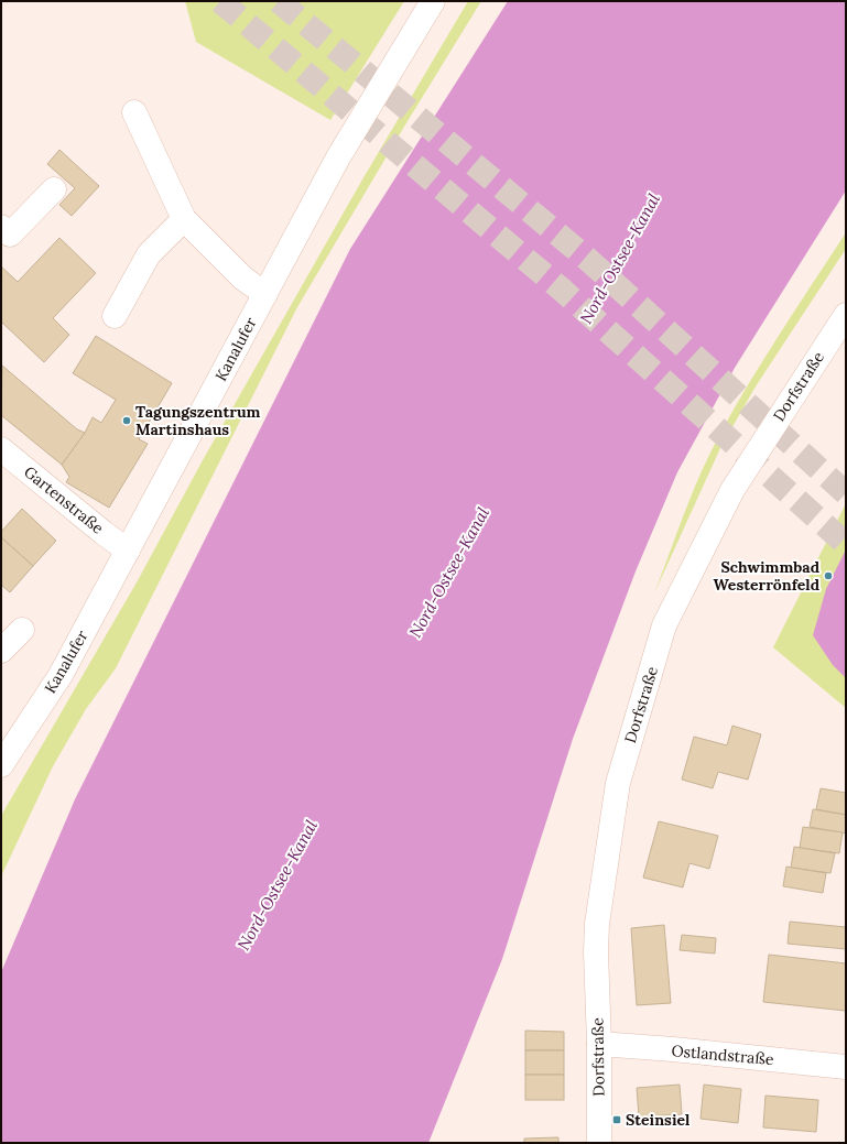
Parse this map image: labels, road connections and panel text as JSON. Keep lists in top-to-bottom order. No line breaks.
{"streets":{"street":["Kanalufer","Dorfstraße","Gartenstraße","Ostlandstraße"]},"crossings":[["Kanalufer","Gartenstraße"],["Dorfstraße","Ostlandstraße"]],"water":["Nord-Ostsee-Kanal"],"places":{"other":["Tagungszentrum Martinshaus","Schwimmbad Westerrönfeld"],"transit":["Steinsiel"]}}
